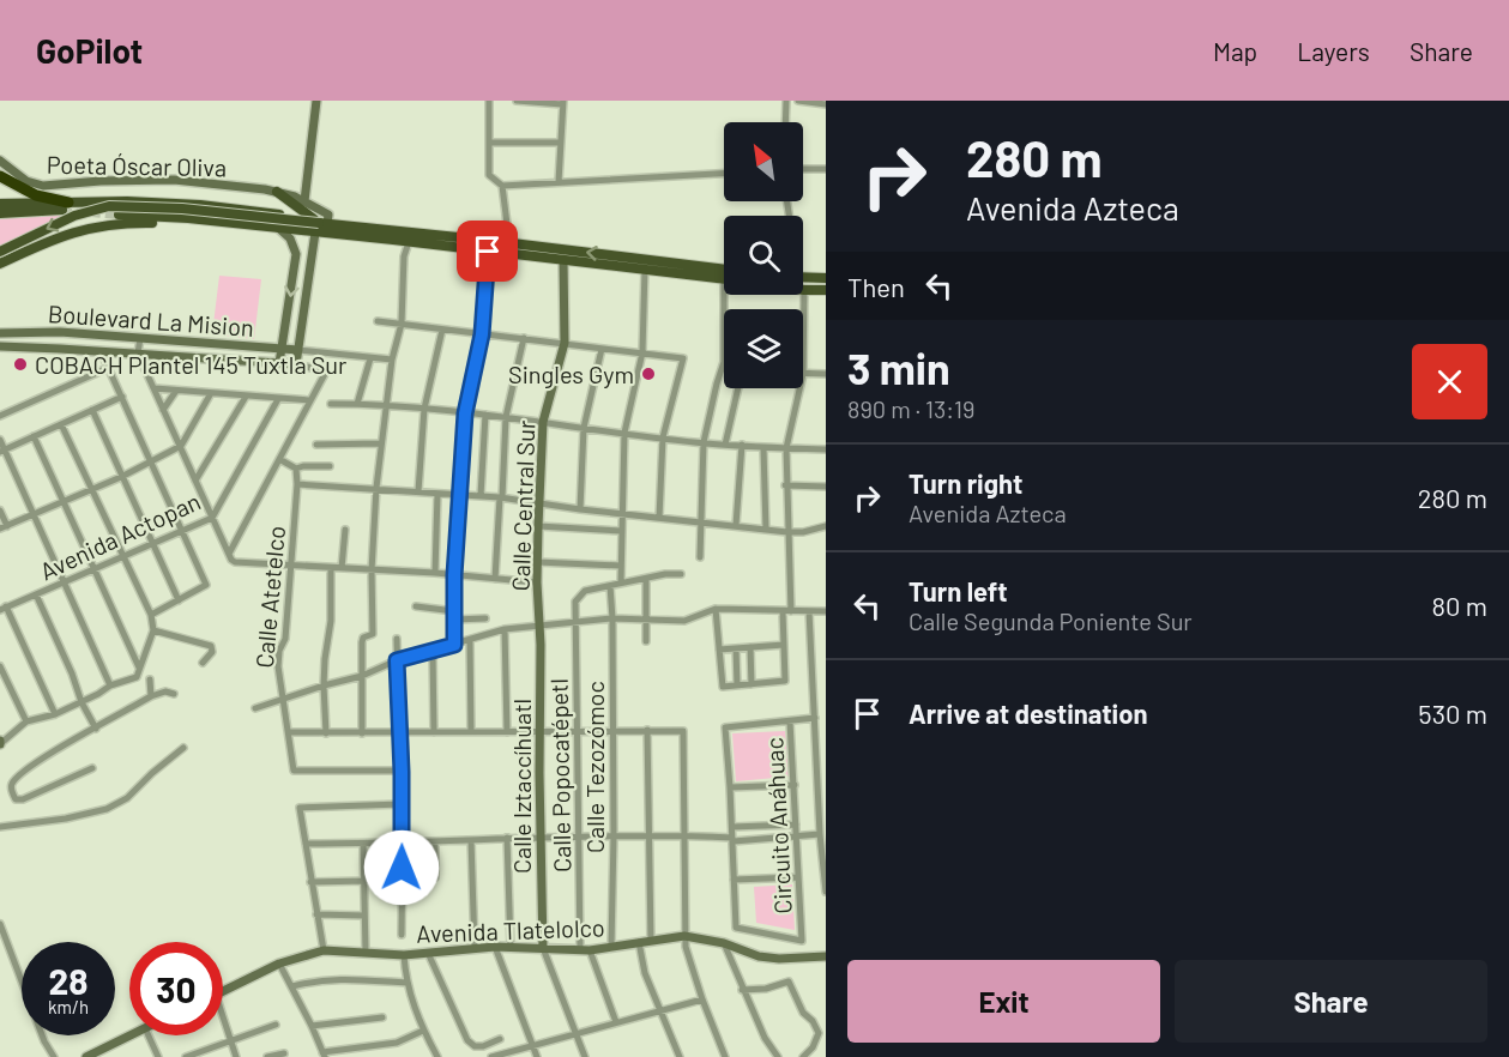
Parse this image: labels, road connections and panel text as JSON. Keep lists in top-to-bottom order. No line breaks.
{"streets":{"street":["Poeta Óscar Oliva","Boulevard La Mision","Calle Central Sur","Avenida Actopan","Calle Atetelco","Calle Tezozómoc","Calle Popocatépetl","Calle Iztaccíhuatl","Circuito Anáhuac","Avenida Tlatelolco"]},"crossings":[["Calle Central Sur","Calle Iztaccíhuatl"],["Calle Tezozómoc","Calle Popocatépetl"],["Calle Tezozómoc","Avenida Tlatelolco"],["Calle Popocatépetl","Avenida Tlatelolco"],["Calle Iztaccíhuatl","Avenida Tlatelolco"]],"places":["COBACH Plantel 145 Tuxtla Sur","Singles Gym"],"north":"top left","page":{"header":"GoPilot","nav":["Map","Layers","Share"],"turn":["280 m","Avenida Azteca"],"then":"Then","heading":["3 min","890 m · 13:19"],"list":[{"name":"Turn right","note":"Avenida Azteca","value":"280 m"},{"name":"Turn left","note":"Calle Segunda Poniente Sur","value":"80 m"},{"name":"Arrive at destination","value":"530 m"}],"speed":"28 km/h","limit":"30","buttons":["Exit","Share"]}}
